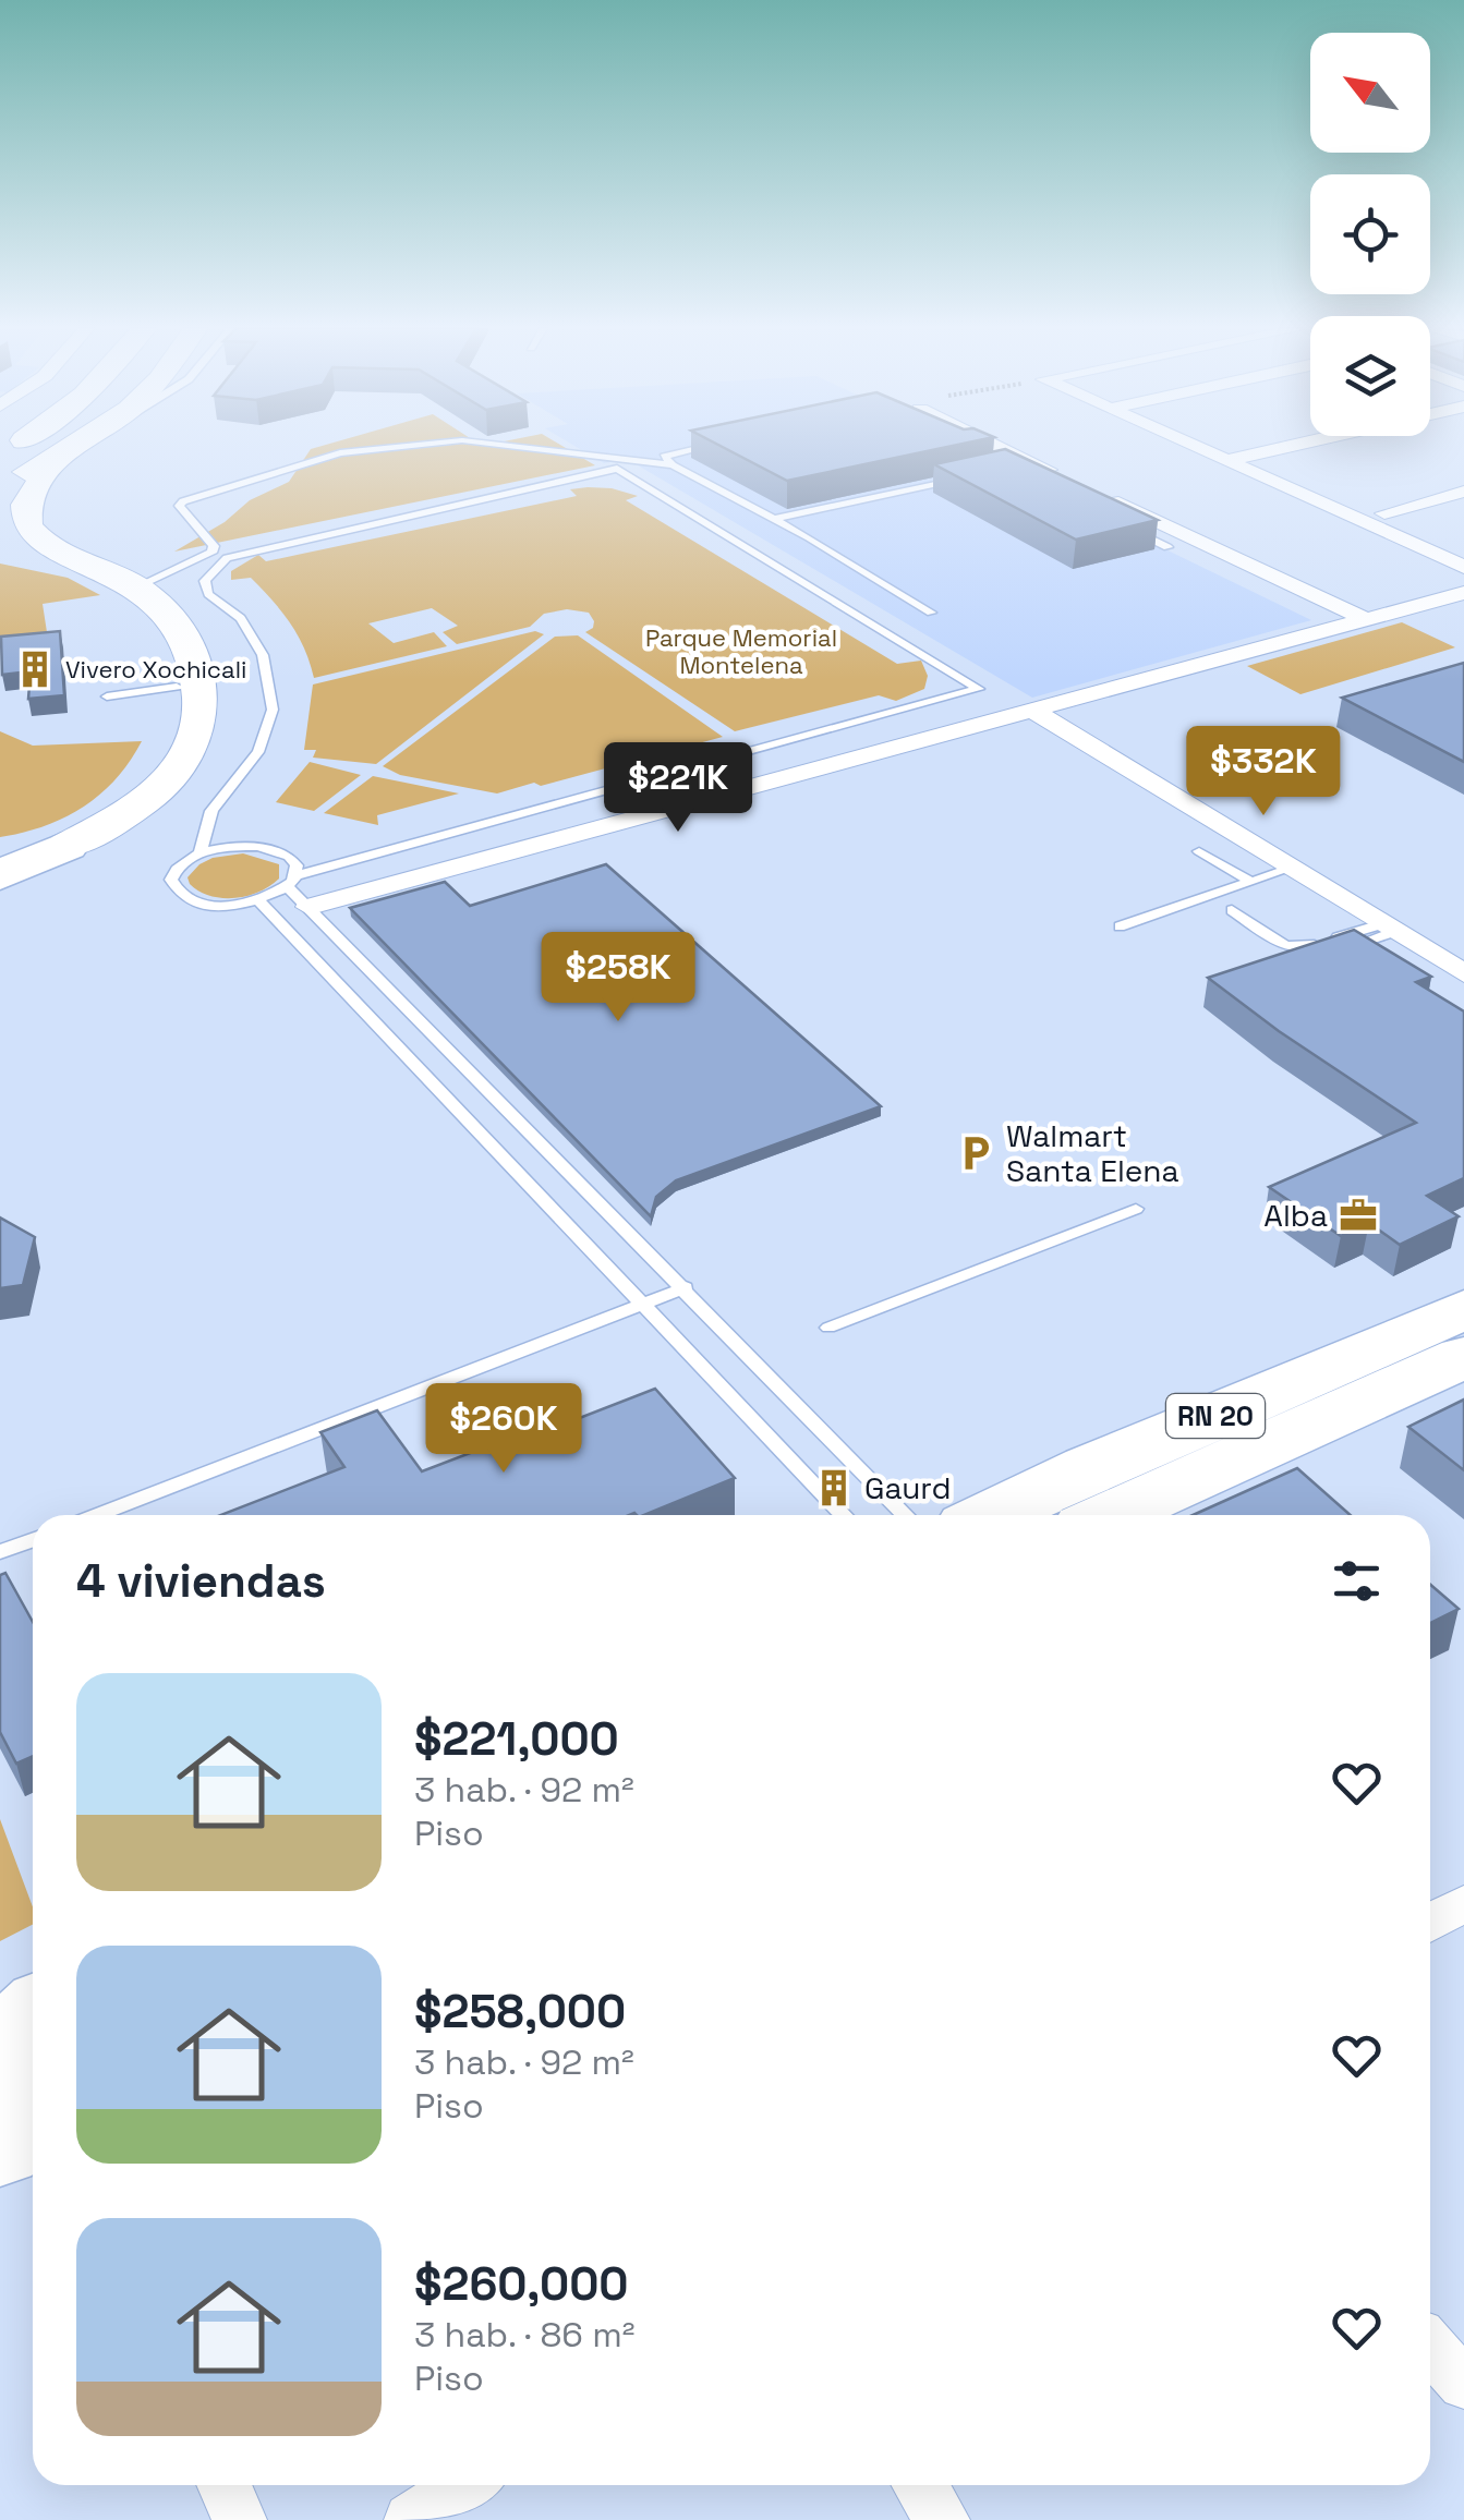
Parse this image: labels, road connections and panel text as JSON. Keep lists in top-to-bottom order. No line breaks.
{"streets":{"highway":["RN 20"]},"parks":["Parque Memorial Montelena"],"places":{"building":["Vivero Xochicali","Gaurd"],"parking":["Walmart Santa Elena"],"office":["Alba"]},"north":"top left","page":{"price":["$332K","$221K","$258K","$260K"],"heading":"4 viviendas","list":[{"name":"$221,000","note":"3 hab. · 92 m² · Piso"},{"name":"$258,000","note":"3 hab. · 92 m² · Piso"},{"name":"$260,000","note":"3 hab. · 86 m² · Piso"}]}}
